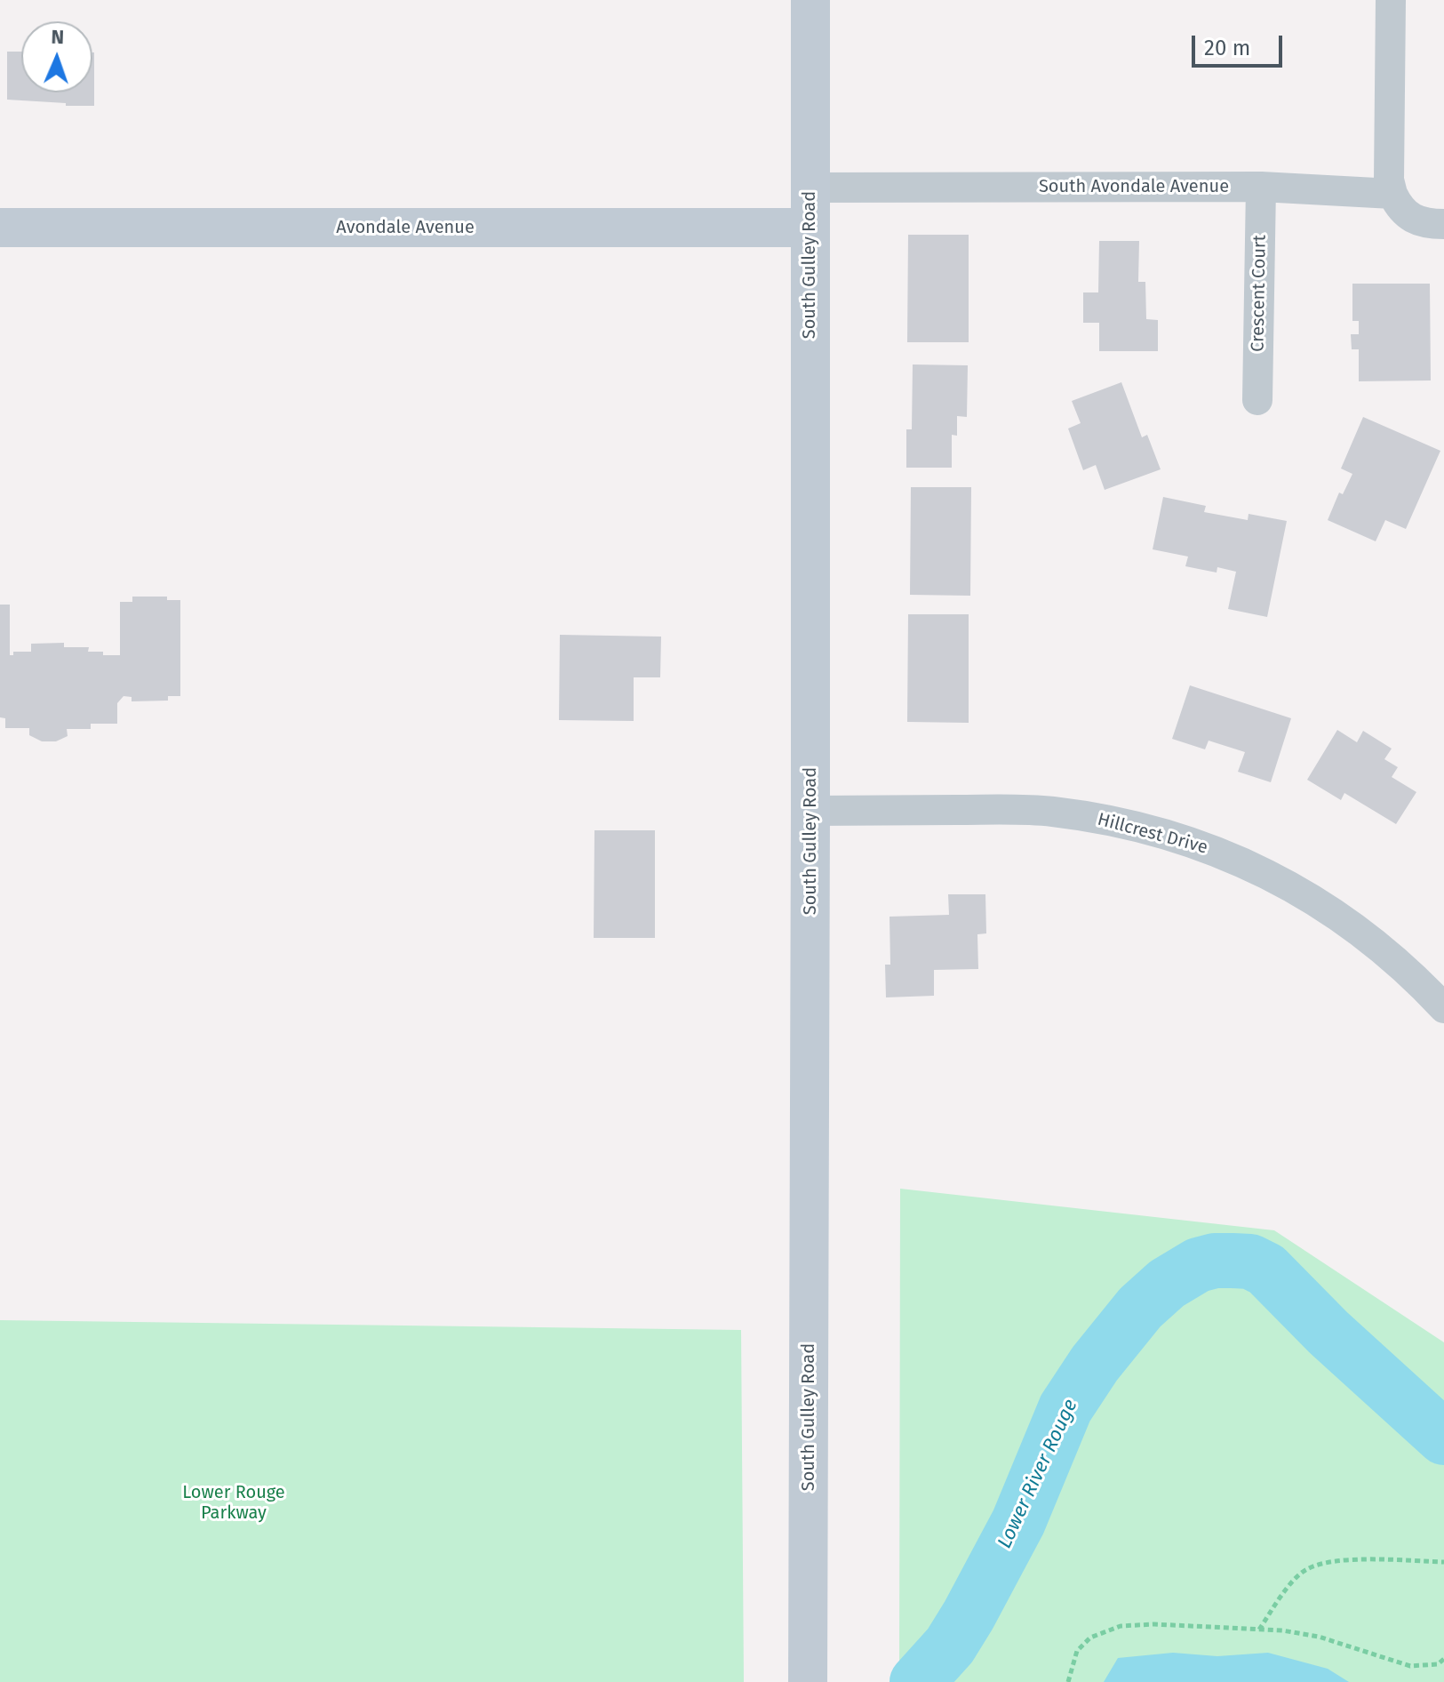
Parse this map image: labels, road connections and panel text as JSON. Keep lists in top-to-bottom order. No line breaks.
{"streets":{"street":["South Avondale Avenue","Avondale Avenue","South Gulley Road","Crescent Court","Hillcrest Drive"]},"crossings":[["South Avondale Avenue","South Gulley Road"],["South Avondale Avenue","Crescent Court"],["Avondale Avenue","South Gulley Road"],["South Gulley Road","Hillcrest Drive"]],"water":["Lower River Rouge"],"parks":["Lower Rouge Parkway"],"scale_bar":"20 m","north":"top"}
